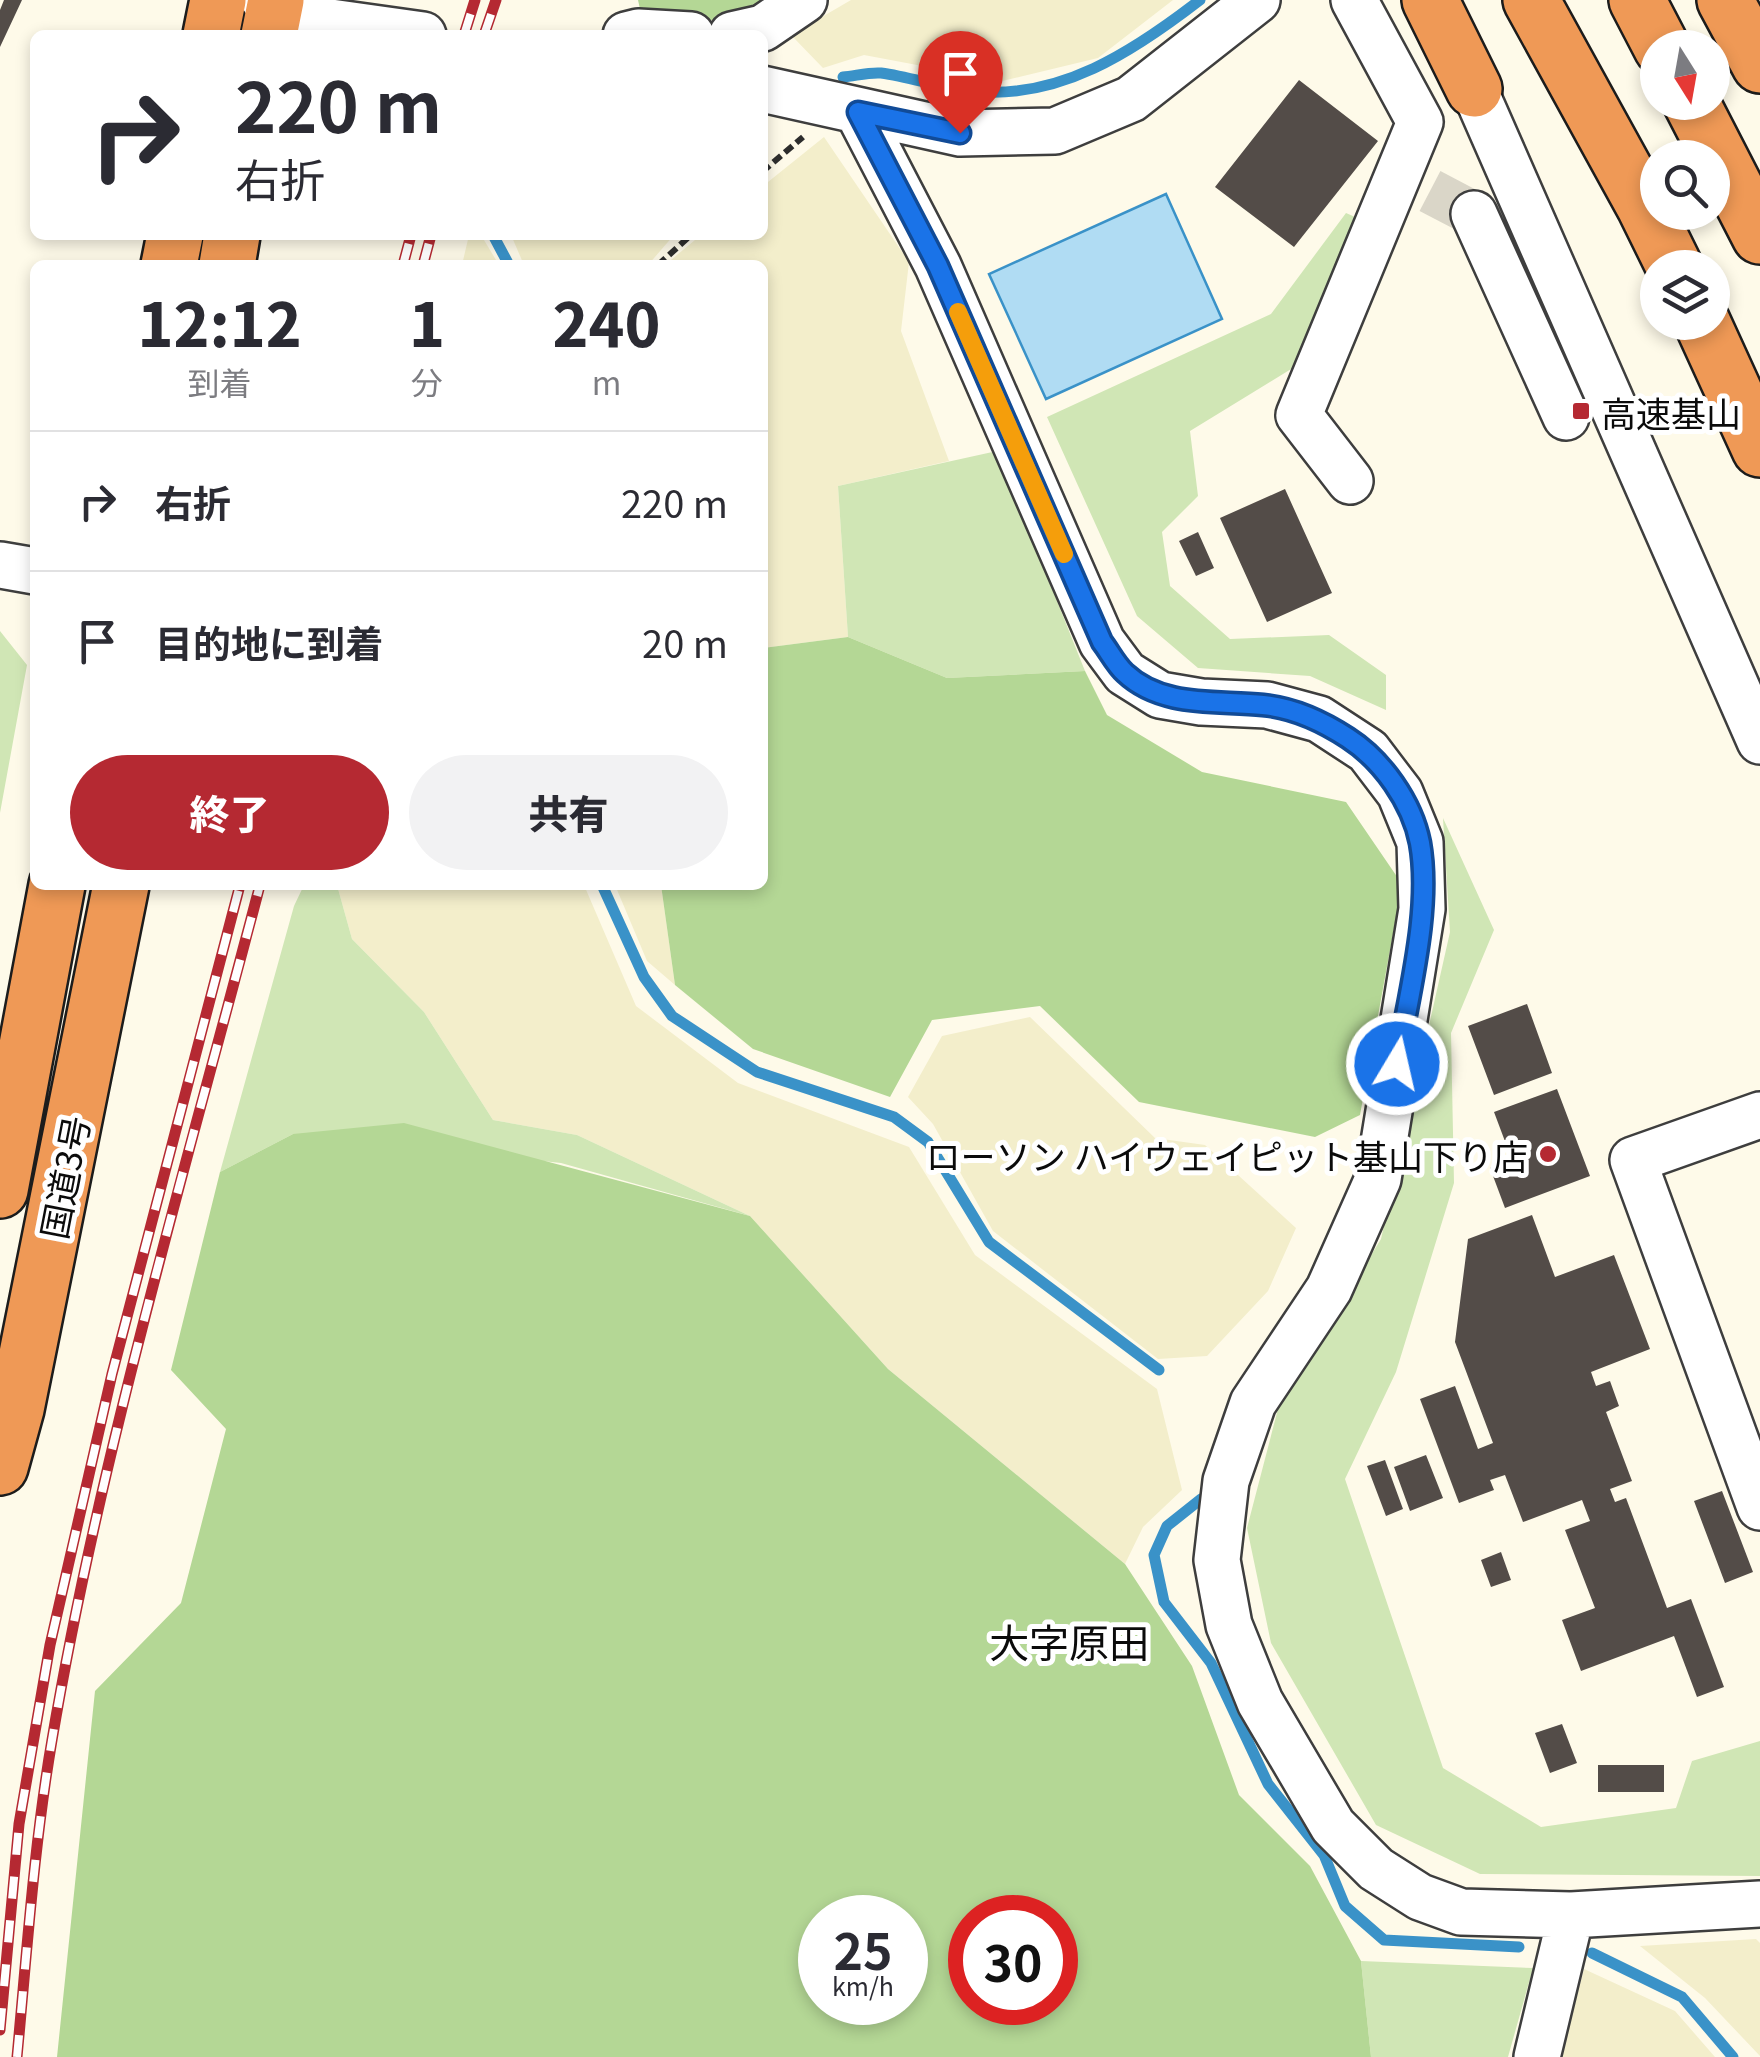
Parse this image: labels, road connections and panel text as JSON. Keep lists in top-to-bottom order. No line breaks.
{"streets":{"highway":["国道3号"]},"districts":["大字原田"],"places":{"transit":["高速基山"],"other":["ローソン ハイウェイピット基山下り店"]},"north":"bottom","page":{"turn":["220 m","右折"],"eta":["12:12","到着","1","分","240","m"],"list":[{"name":"右折","value":"220 m"},{"name":"目的地に到着","value":"20 m"}],"buttons":["終了","共有"],"speed":"25 km/h","limit":"30"}}
